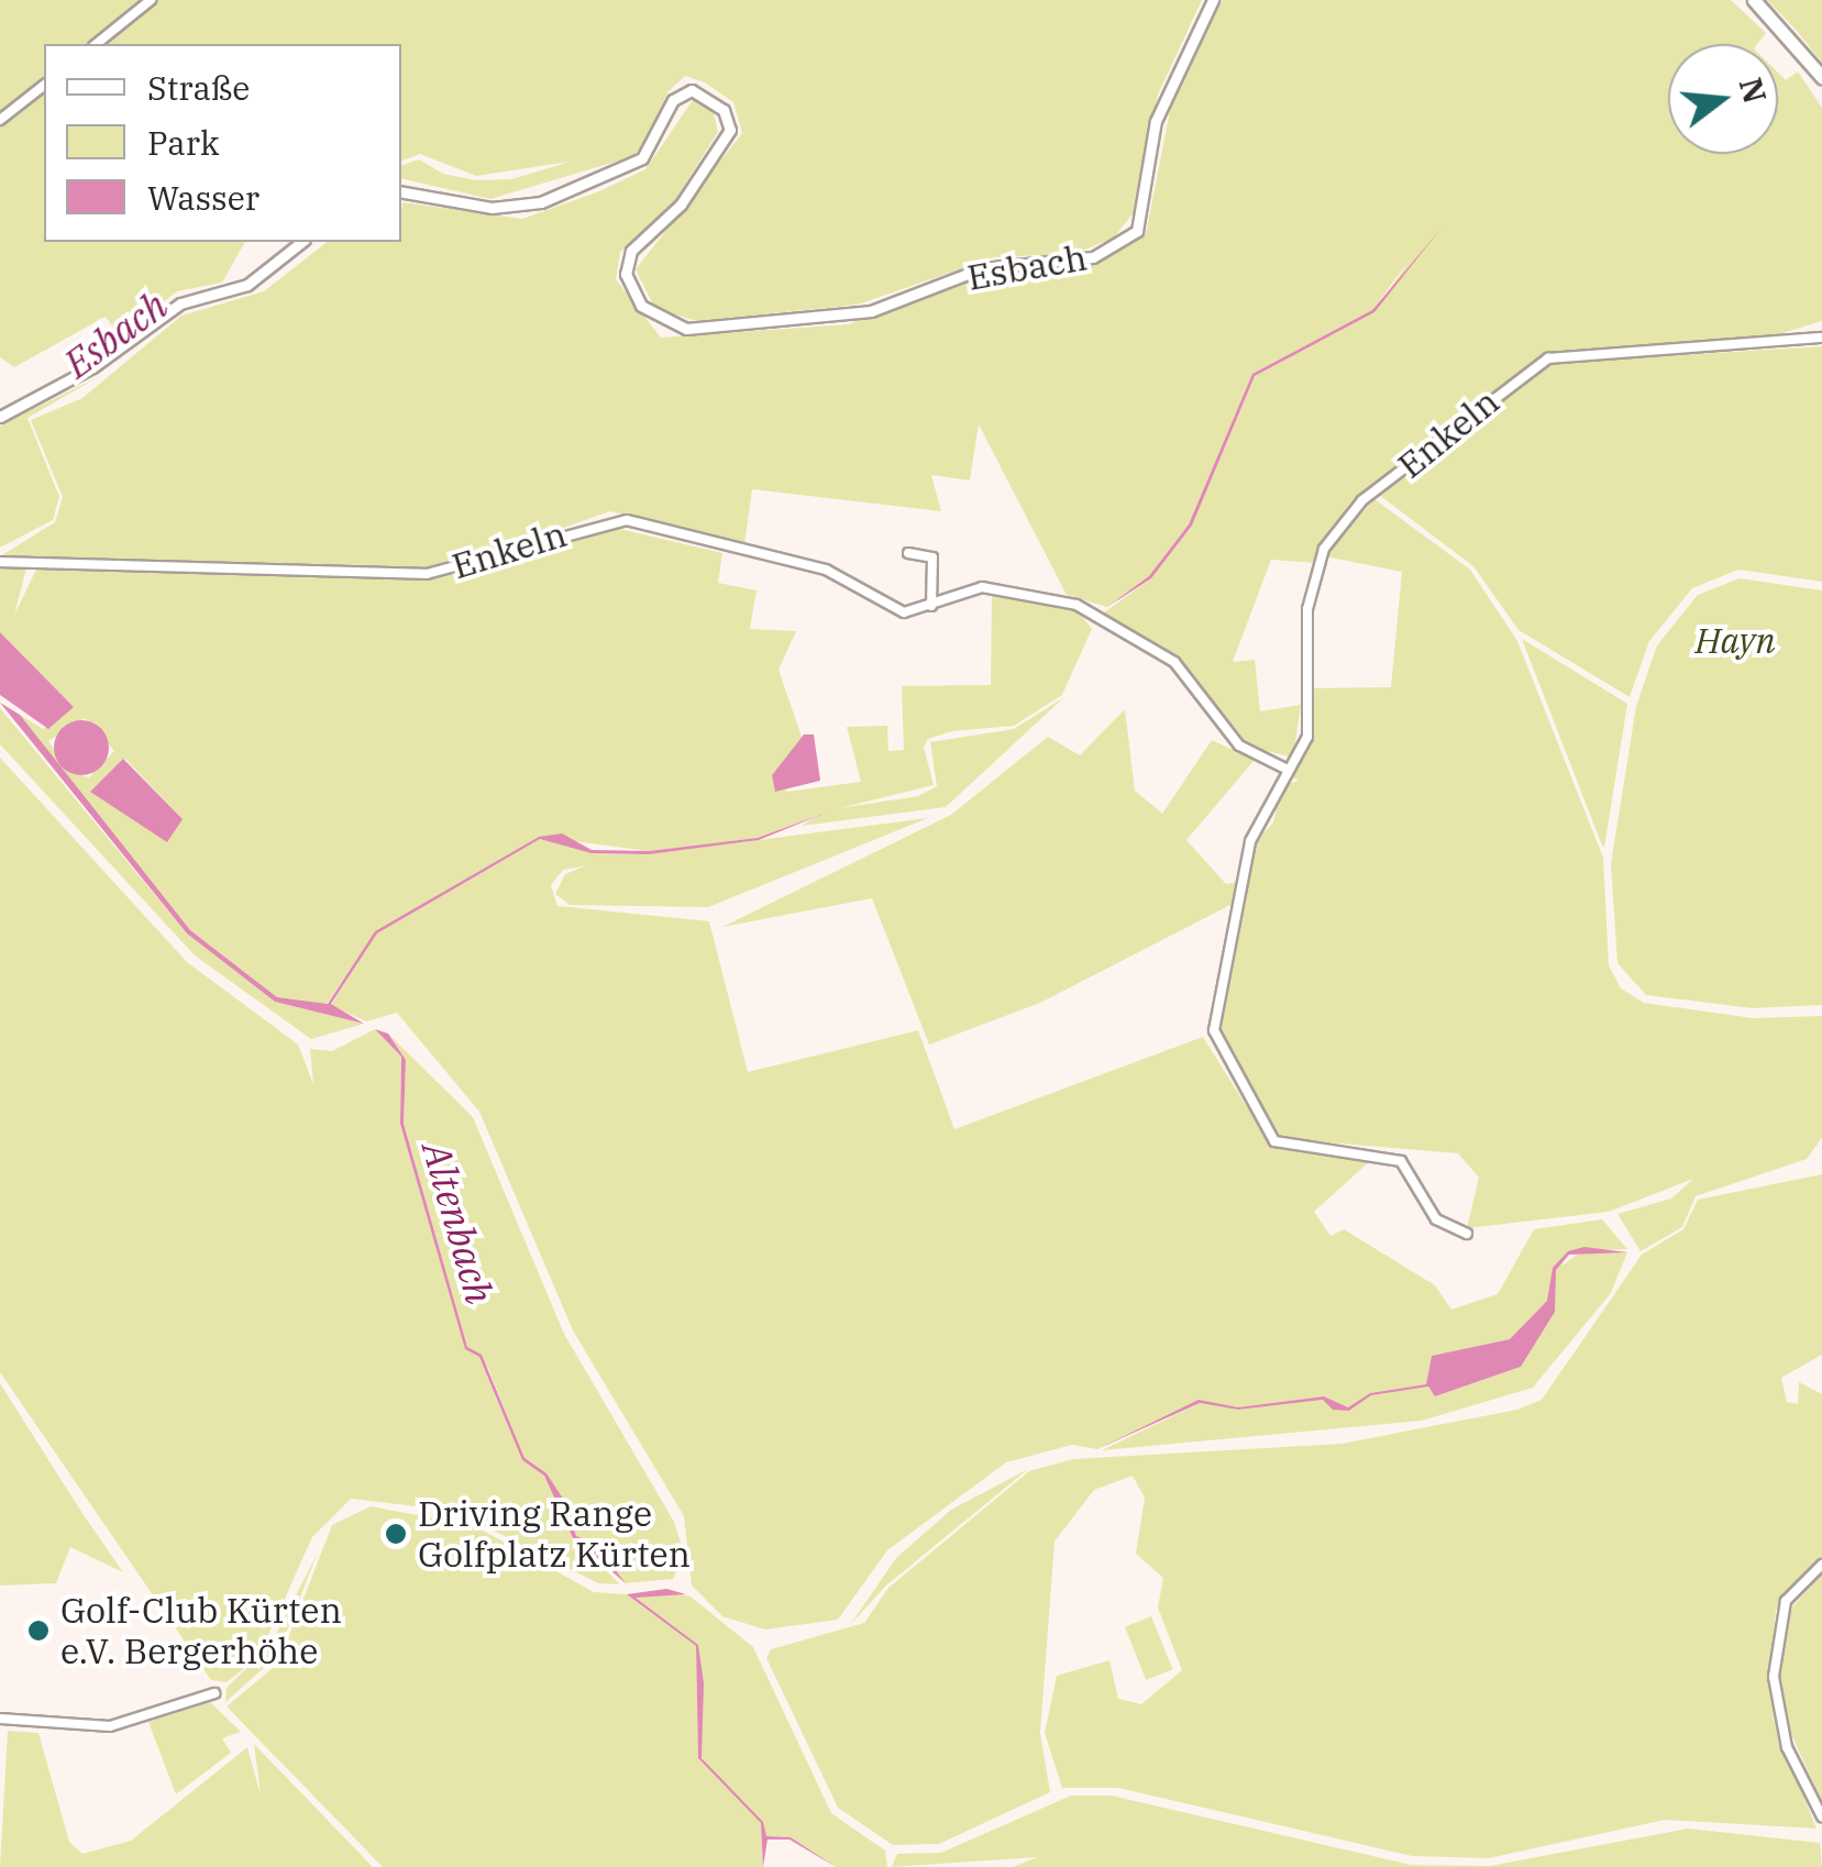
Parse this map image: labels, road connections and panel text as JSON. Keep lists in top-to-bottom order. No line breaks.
{"streets":{"street":["Esbach","Enkeln"]},"water":["Esbach","Altenbach"],"parks":["Hayn"],"places":["Driving Range Golfplatz Kürten","Golf-Club Kürten e.V. Bergerhöhe"],"legend":["Straße","Park","Wasser"],"north":"right"}
